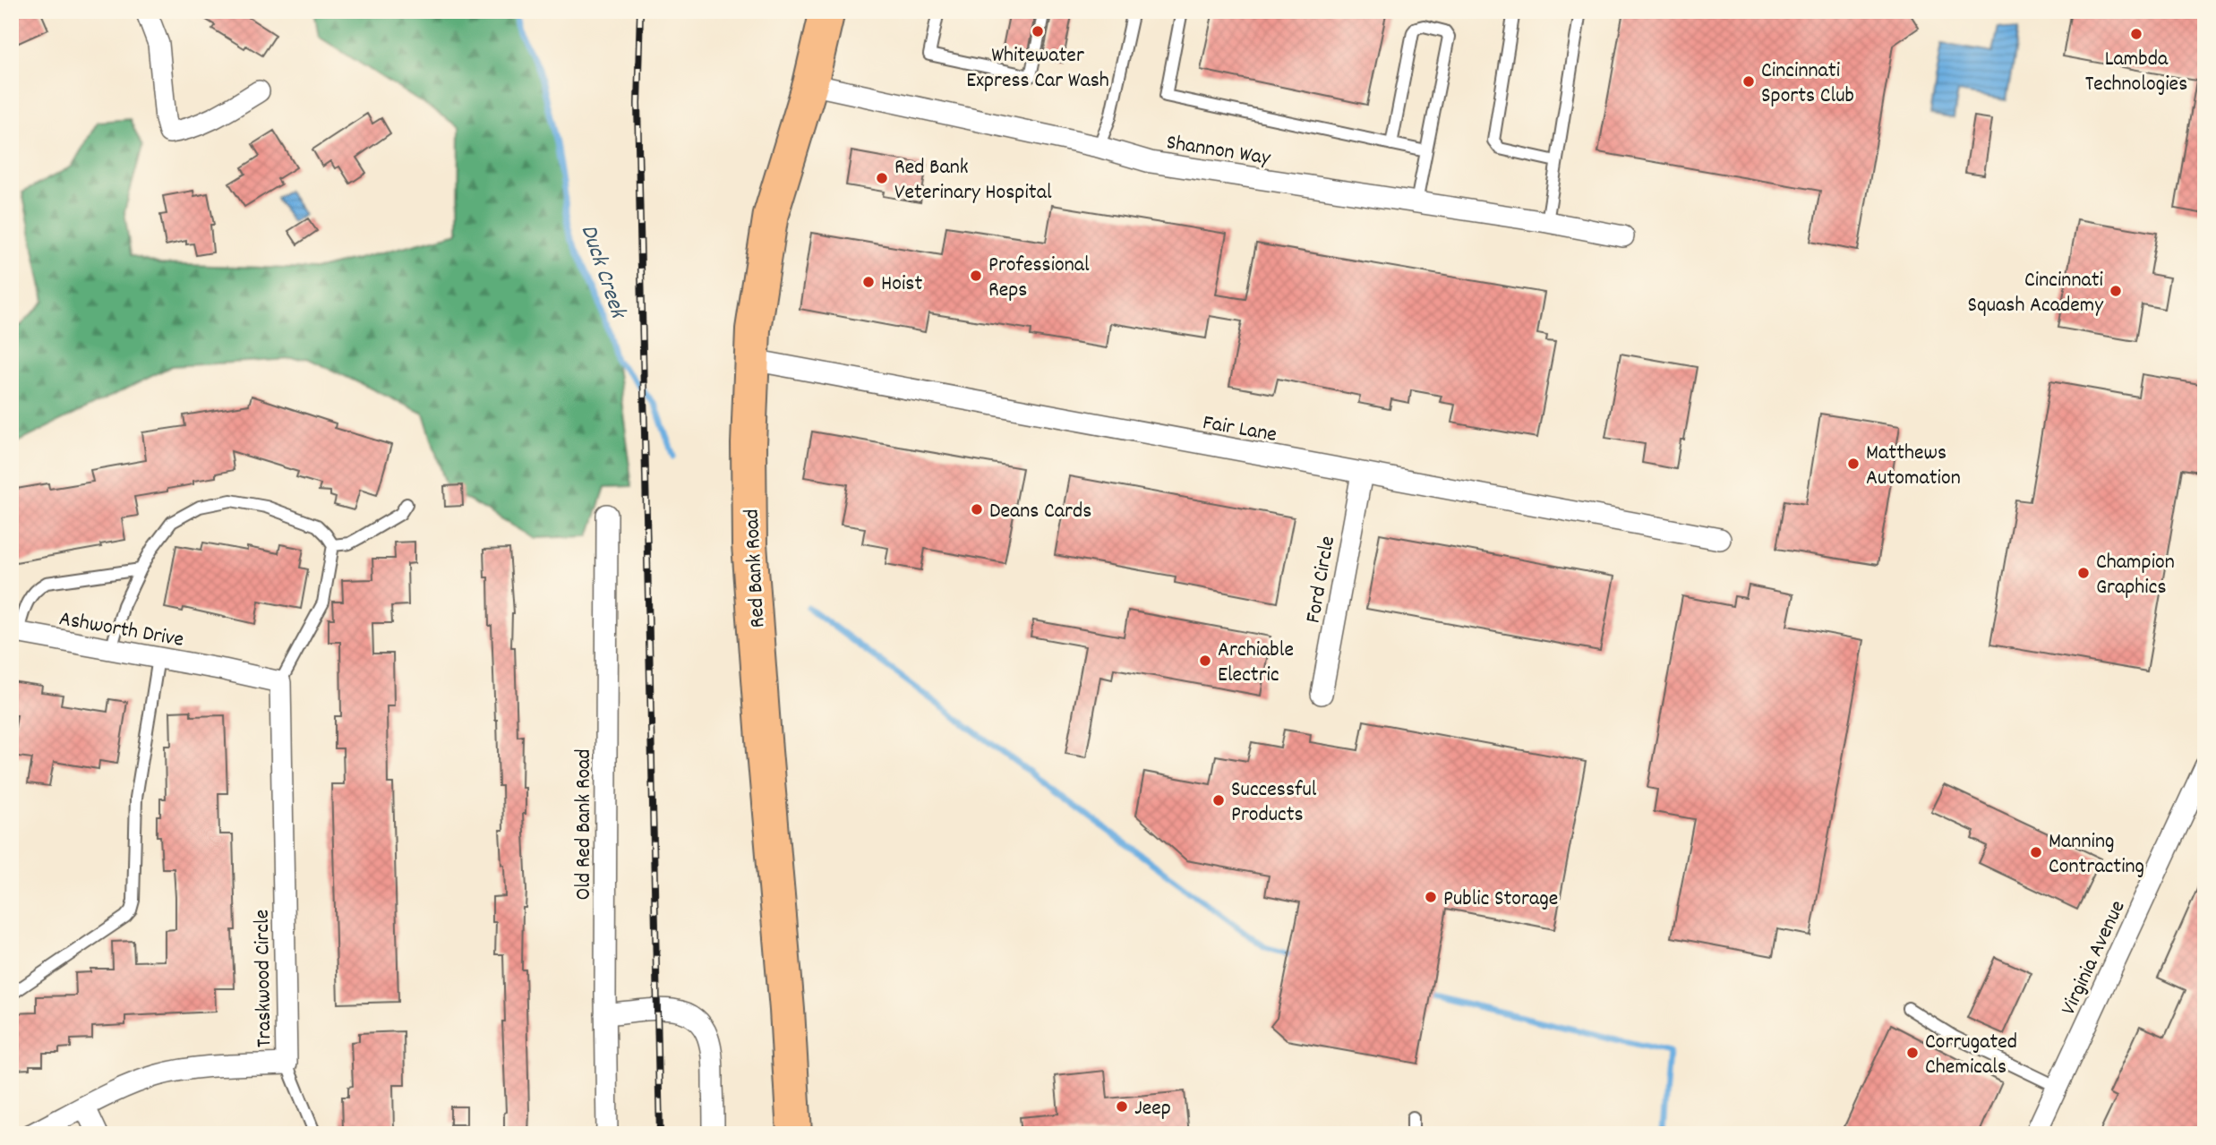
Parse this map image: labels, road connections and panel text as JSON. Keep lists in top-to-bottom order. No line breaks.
{"streets":{"highway":["Red Bank Road"],"street":["Shannon Way","Fair Lane","Ford Circle","Ashworth Drive","Old Red Bank Road","Virginia Avenue","Traskwood Circle"]},"crossings":[["Shannon Way","Red Bank Road"],["Fair Lane","Red Bank Road"],["Fair Lane","Ford Circle"],["Ashworth Drive","Traskwood Circle"]],"water":["Duck Creek"],"places":["Whitewater Express Car Wash","Lambda Technologies","Cincinnati Sports Club","Red Bank Veterinary Hospital","Professional Reps","Hoist","Cincinnati Squash Academy","Matthews Automation","Deans Cards","Champion Graphics","Archiable Electric","Successful Products","Manning Contracting","Public Storage","Corrugated Chemicals","Jeep"]}
